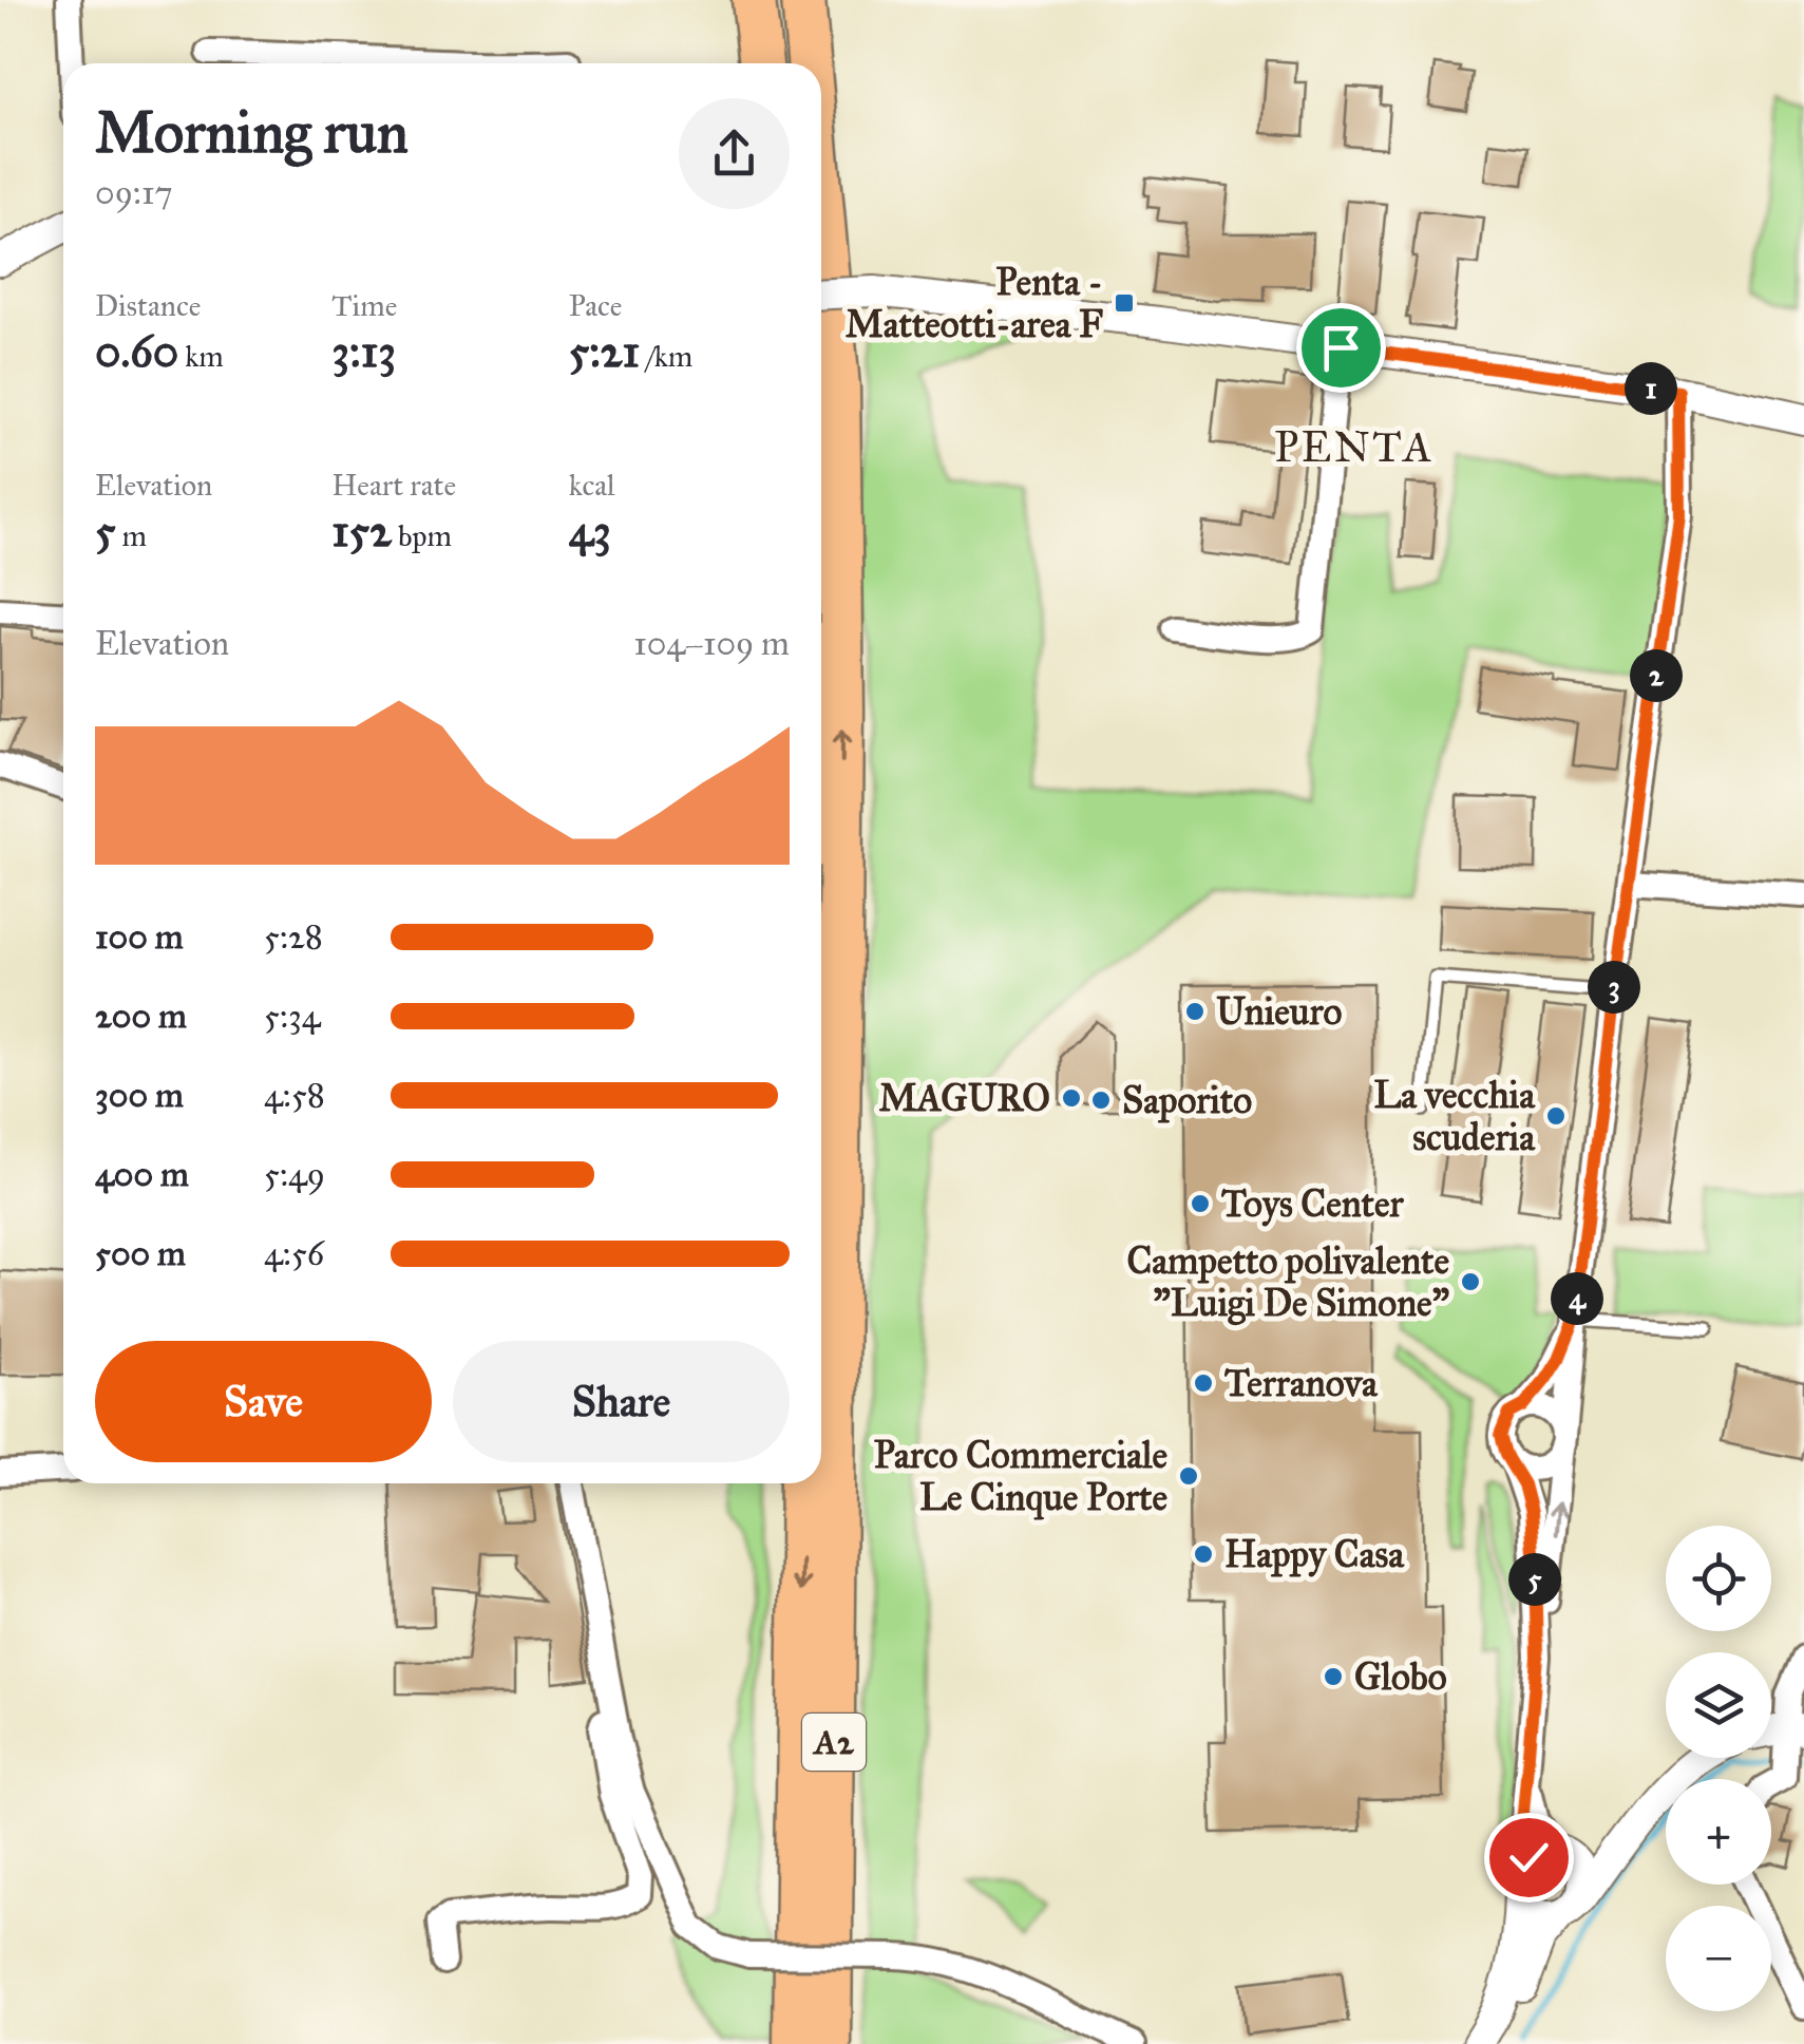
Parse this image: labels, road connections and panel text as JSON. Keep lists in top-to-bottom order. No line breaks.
{"streets":{"highway":["A2"]},"districts":["PENTA"],"places":{"transit":["Penta - Matteotti-area F"],"other":["Unieuro","MAGURO","Saporito","La vecchia scuderia","Toys Center","Campetto polivalente \"Luigi De Simone\"","Terranova","Parco Commerciale Le Cinque Porte","Happy Casa","Globo"]},"page":{"heading":["Morning run","09:17"],"stats":[["Distance","0.60 km"],["Time","3:13"],["Pace","5:21 /km"],["Elevation","5 m"],["Heart rate","152 bpm"],["kcal","43"]],"pins":["1","2","3","4","5"],"chart":["Elevation","104–109 m"],"list":[{"name":"100 m","note":"5:28"},{"name":"200 m","note":"5:34"},{"name":"300 m","note":"4:58"},{"name":"400 m","note":"5:49"},{"name":"500 m","note":"4:56"}],"buttons":["Save","Share"],"map_buttons":["+","−"]}}
